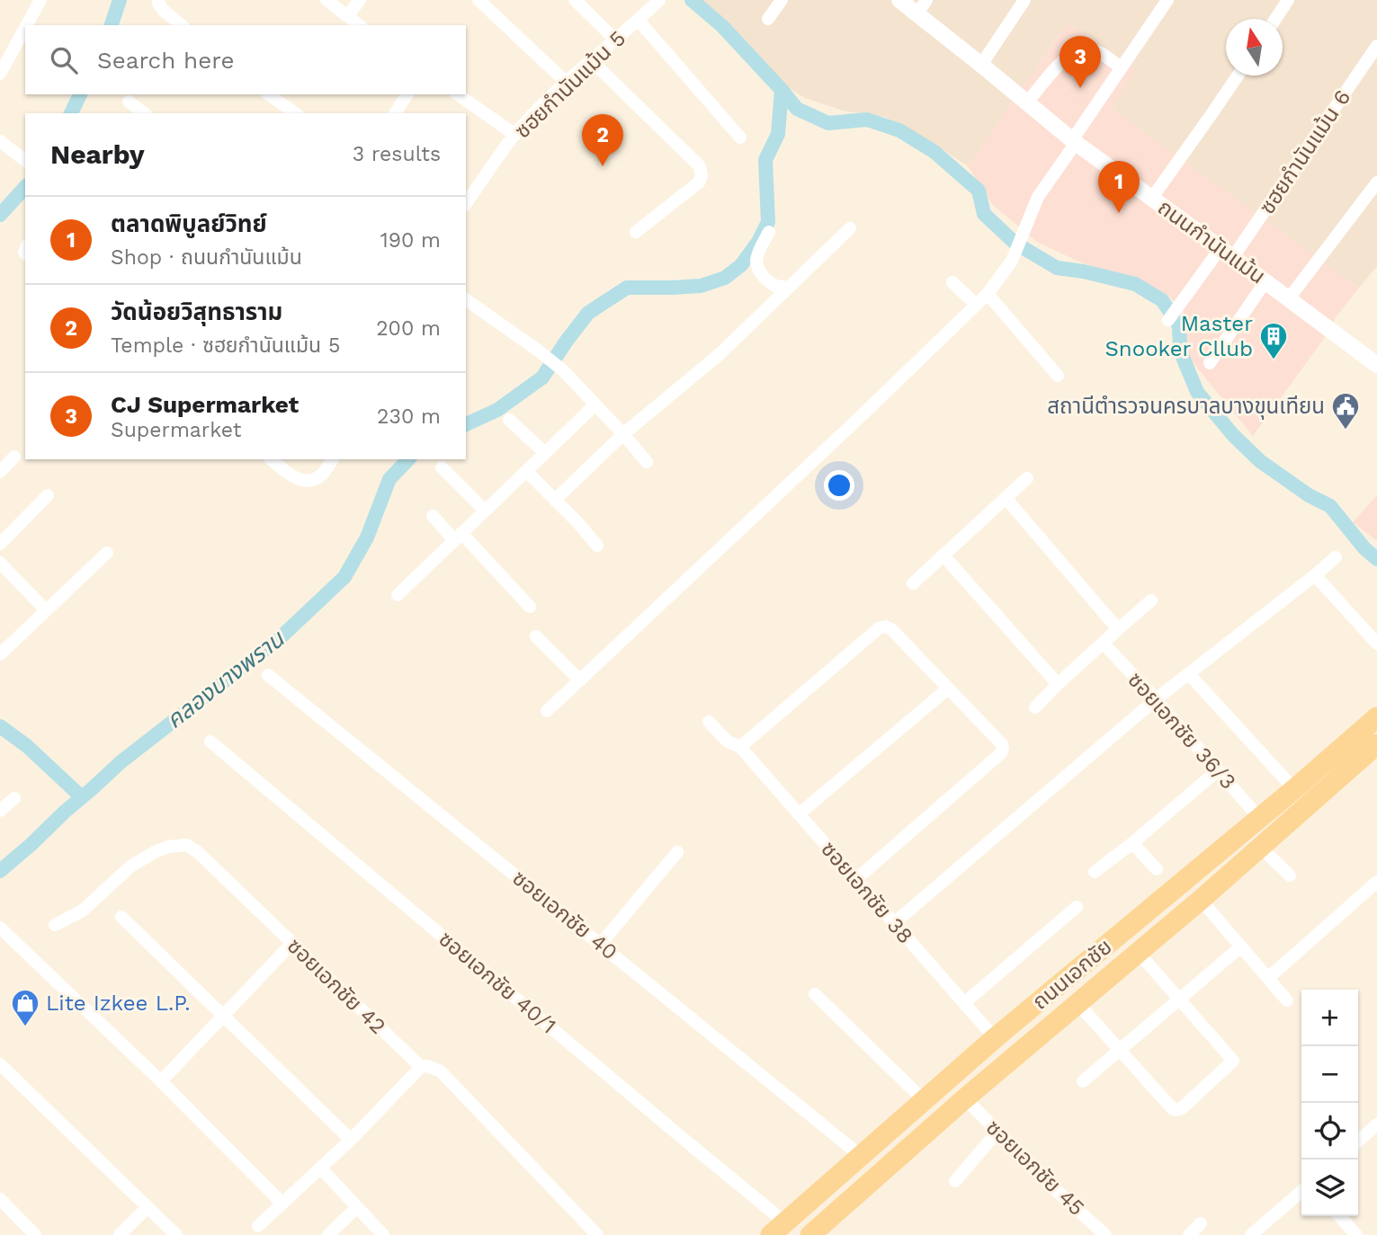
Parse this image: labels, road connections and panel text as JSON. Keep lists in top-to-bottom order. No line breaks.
{"streets":{"main road":["ถนนเอกชัย"],"street":["ซฮยกำนันแม้น 5","ซฮยกำนันแม้น 6","ถนนกำนันแม้น","ซอยเอกชัย 36/3","ซอยเอกชัย 38","ซอยเอกชัย 40","ซอยเอกชัย 40/1","ซอยเอกชัย 42","ซอยเอกชัย 45"]},"crossings":[["ซฮยกำนันแม้น 6","ถนนกำนันแม้น"],["ซอยเอกชัย 36/3","ถนนเอกชัย"],["ซอยเอกชัย 38","ถนนเอกชัย"],["ซอยเอกชัย 40","ถนนเอกชัย"],["ถนนเอกชัย","ซอยเอกชัย 40/1"],["ถนนเอกชัย","ซอยเอกชัย 45"]],"water":["คลองบางพราน"],"places":{"building":["Master Snooker Cllub"],"public building":["สถานีตำรวจนครบาลบางขุนเทียน"],"shop":["Lite Izkee L.P."]},"north":"top","page":{"search":"Search here","pins":["3","2","1"],"heading":["Nearby","3 results"],"list":[{"mark":"1","name":"ตลาดพิบูลย์วิทย์","note":"Shop · ถนนกำนันแม้น","value":"190 m"},{"mark":"2","name":"วัดน้อยวิสุทธาราม","note":"Temple · ซฮยกำนันแม้น 5","value":"200 m"},{"mark":"3","name":"CJ Supermarket","note":"Supermarket","value":"230 m"}],"map_buttons":["+","−"]}}
